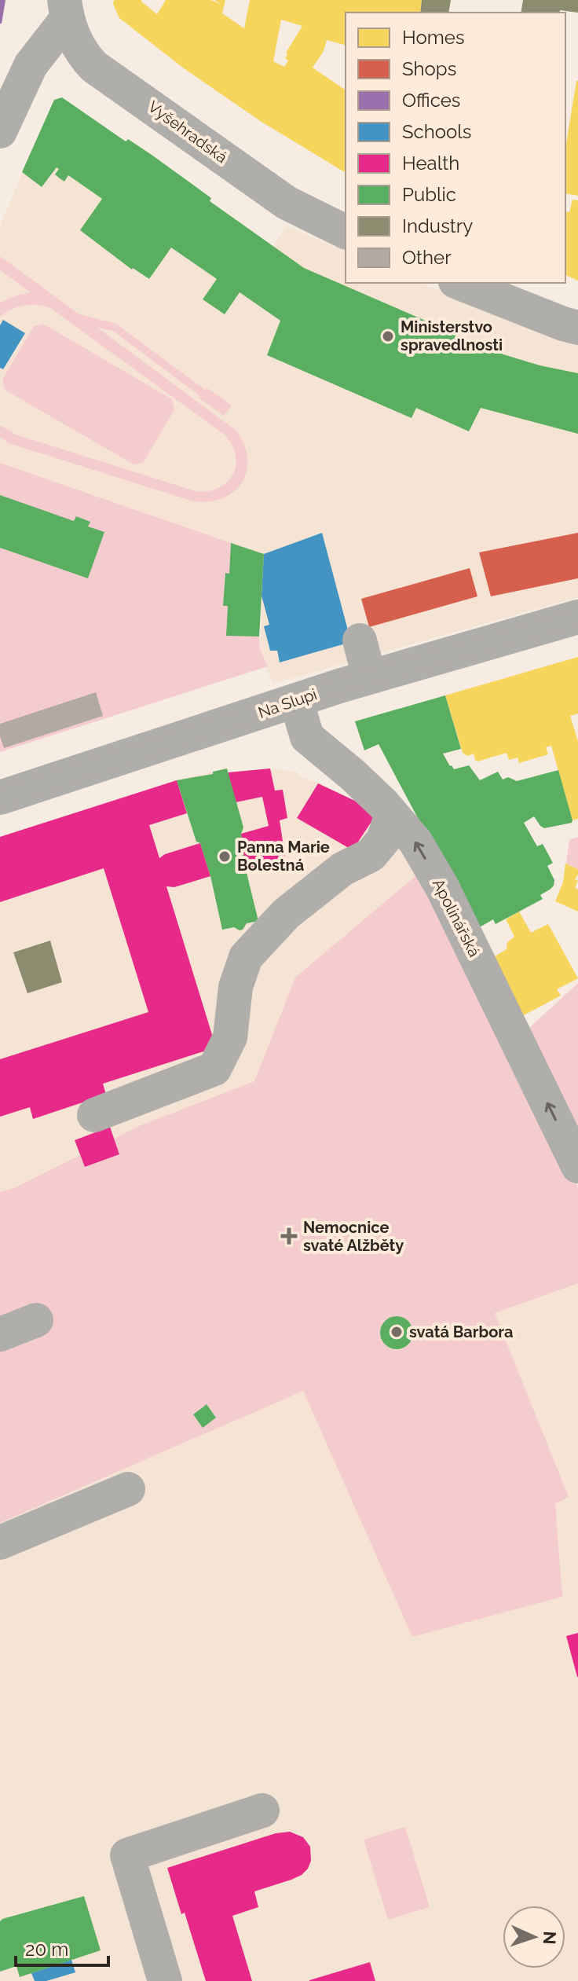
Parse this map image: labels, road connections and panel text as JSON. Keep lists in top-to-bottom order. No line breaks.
{"streets":{"street":["Vyšehradská","Na Slupi","Apolinářská"]},"crossings":[["Na Slupi","Apolinářská"]],"one_way":["Apolinářská"],"places":{"other":["Ministerstvo spravedlnosti","Panna Marie Bolestná","svatá Barbora"],"health":["Nemocnice svaté Alžběty"]},"legend":["Homes","Shops","Offices","Schools","Health","Public","Industry","Other"],"scale_bar":"20 m","north":"right"}
